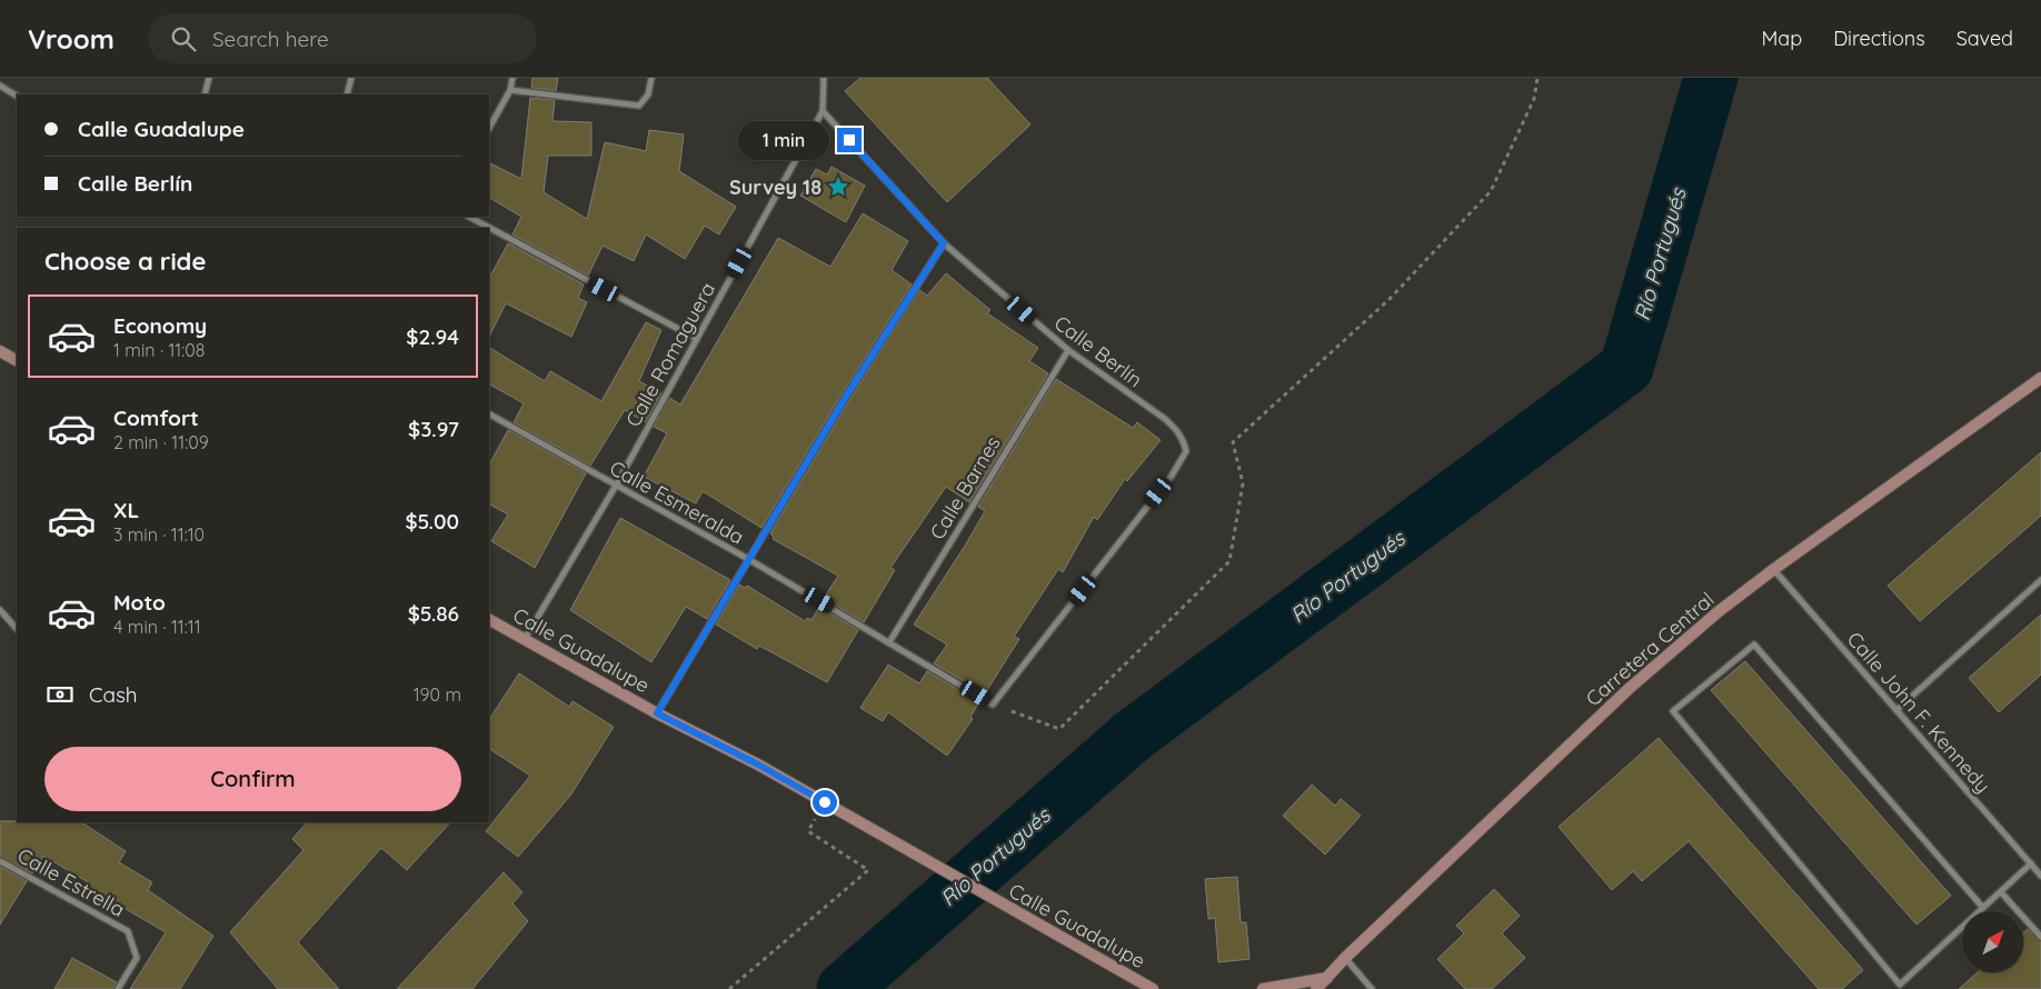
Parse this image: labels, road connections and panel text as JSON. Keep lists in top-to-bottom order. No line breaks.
{"streets":{"street":["Calle Berlín","Calle Romaguera","Calle Barnes","Calle Esmeralda","Carretera Central","Calle Guadalupe","Calle John F. Kennedy","Calle Estrella"]},"crossings":[["Calle Berlín","Calle Romaguera"],["Calle Berlín","Calle Barnes"],["Calle Berlín","Calle Esmeralda"],["Calle Romaguera","Calle Esmeralda"],["Calle Romaguera","Calle Guadalupe"],["Calle Barnes","Calle Esmeralda"],["Carretera Central","Calle John F. Kennedy"]],"water":["Río Portugués"],"places":{"place":["Survey 18"]},"north":"top right","page":{"header":"Vroom","search":"Search here","nav":["Map","Directions","Saved"],"banner":["Calle Guadalupe","Calle Berlín"],"bubble":"1 min","heading":"Choose a ride","list":[{"name":"Economy","note":"1 min · 11:08","value":"$2.94"},{"name":"Comfort","note":"2 min · 11:09","value":"$3.97"},{"name":"XL","note":"3 min · 11:10","value":"$5.00"},{"name":"Moto","note":"4 min · 11:11","value":"$5.86"}],"pay":["Cash","190 m"],"buttons":"Confirm"}}
